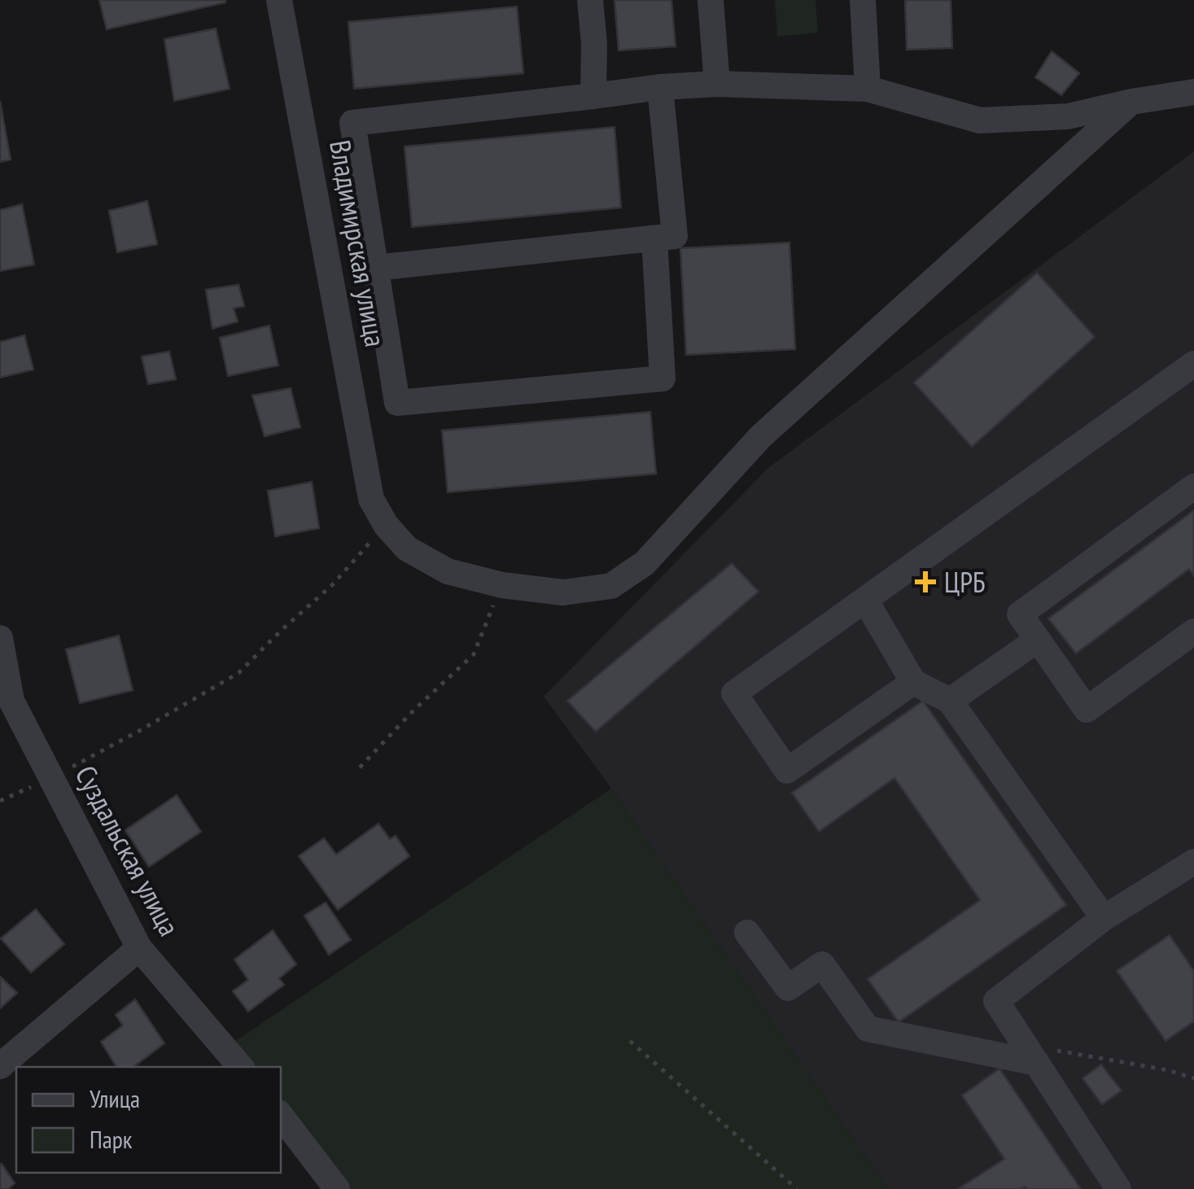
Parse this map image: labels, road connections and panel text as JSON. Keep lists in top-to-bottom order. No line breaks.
{"streets":{"street":["Владимирская улица","Суздальская улица"]},"places":{"health":["ЦРБ"]},"legend":["Улица","Парк"]}
